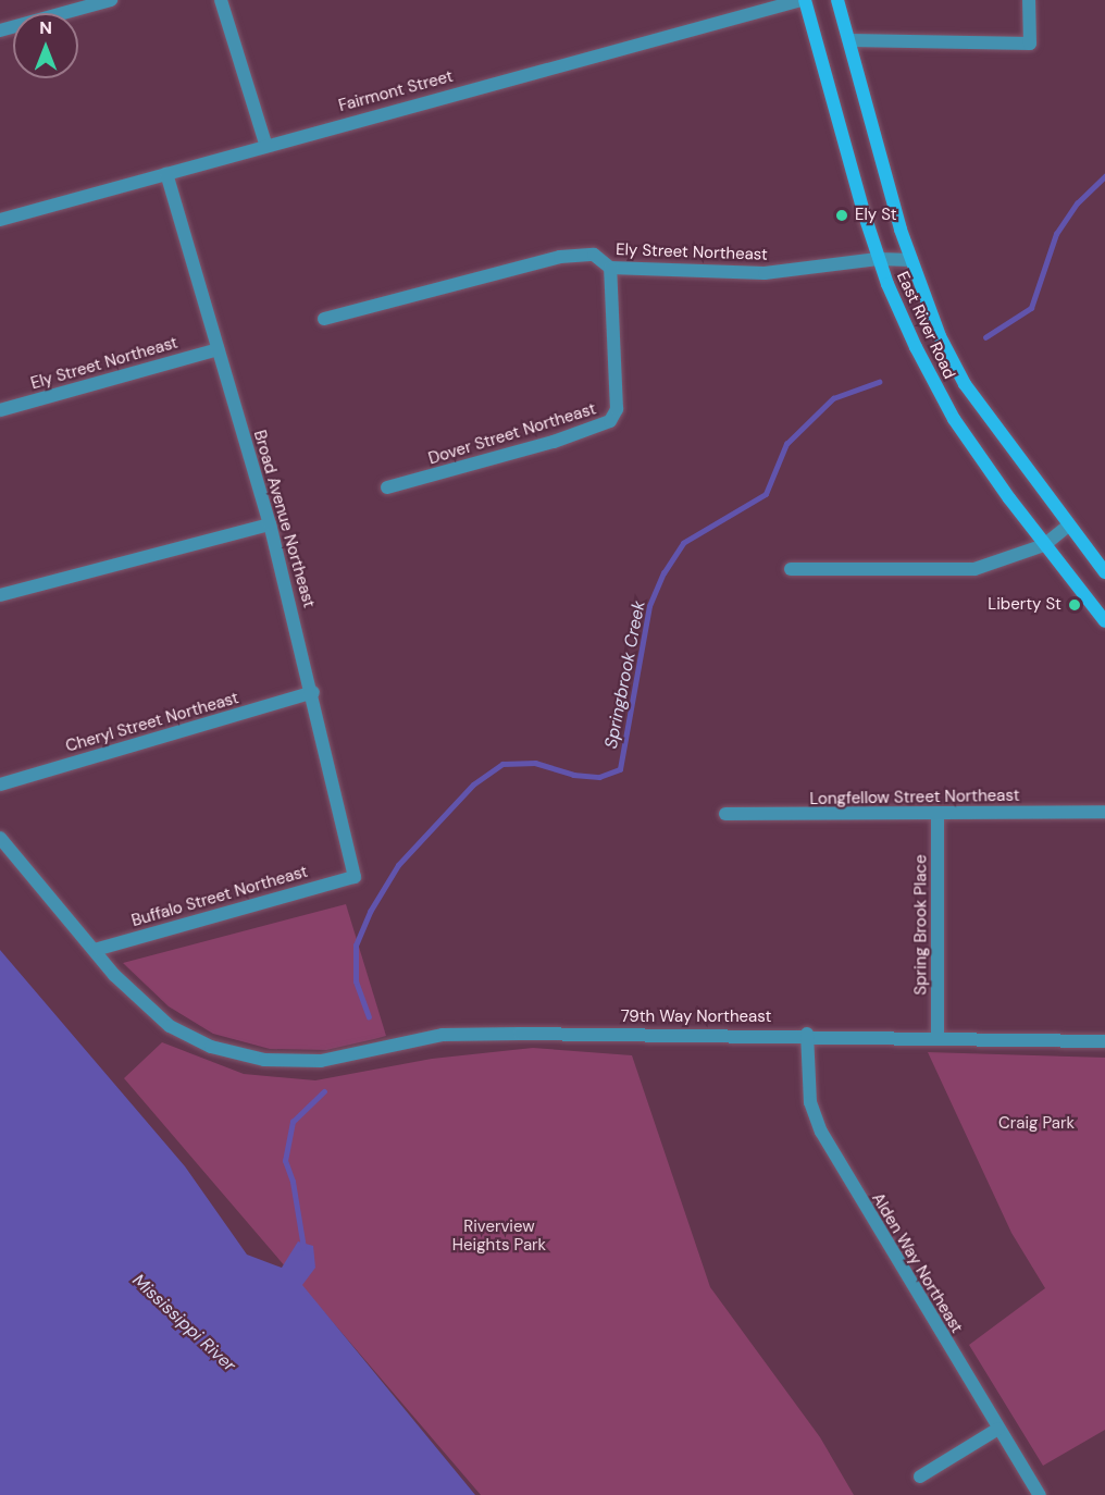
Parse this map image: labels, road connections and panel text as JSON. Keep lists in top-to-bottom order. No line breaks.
{"streets":{"main road":["East River Road"],"street":["Fairmont Street","Ely Street Northeast","Dover Street Northeast","Broad Avenue Northeast","Cheryl Street Northeast","Longfellow Street Northeast","Buffalo Street Northeast","Spring Brook Place","79th Way Northeast","Alden Way Northeast"]},"crossings":[["Fairmont Street","East River Road"],["Fairmont Street","Broad Avenue Northeast"],["Ely Street Northeast","East River Road"],["Ely Street Northeast","Dover Street Northeast"],["Ely Street Northeast","Broad Avenue Northeast"],["Broad Avenue Northeast","Cheryl Street Northeast"],["Broad Avenue Northeast","Buffalo Street Northeast"],["Longfellow Street Northeast","Spring Brook Place"],["Buffalo Street Northeast","79th Way Northeast"],["Spring Brook Place","79th Way Northeast"],["79th Way Northeast","Alden Way Northeast"]],"water":["Springbrook Creek","Mississippi River"],"parks":["Craig Park","Riverview Heights Park"],"places":["Ely St","Liberty St"],"north":"top"}
